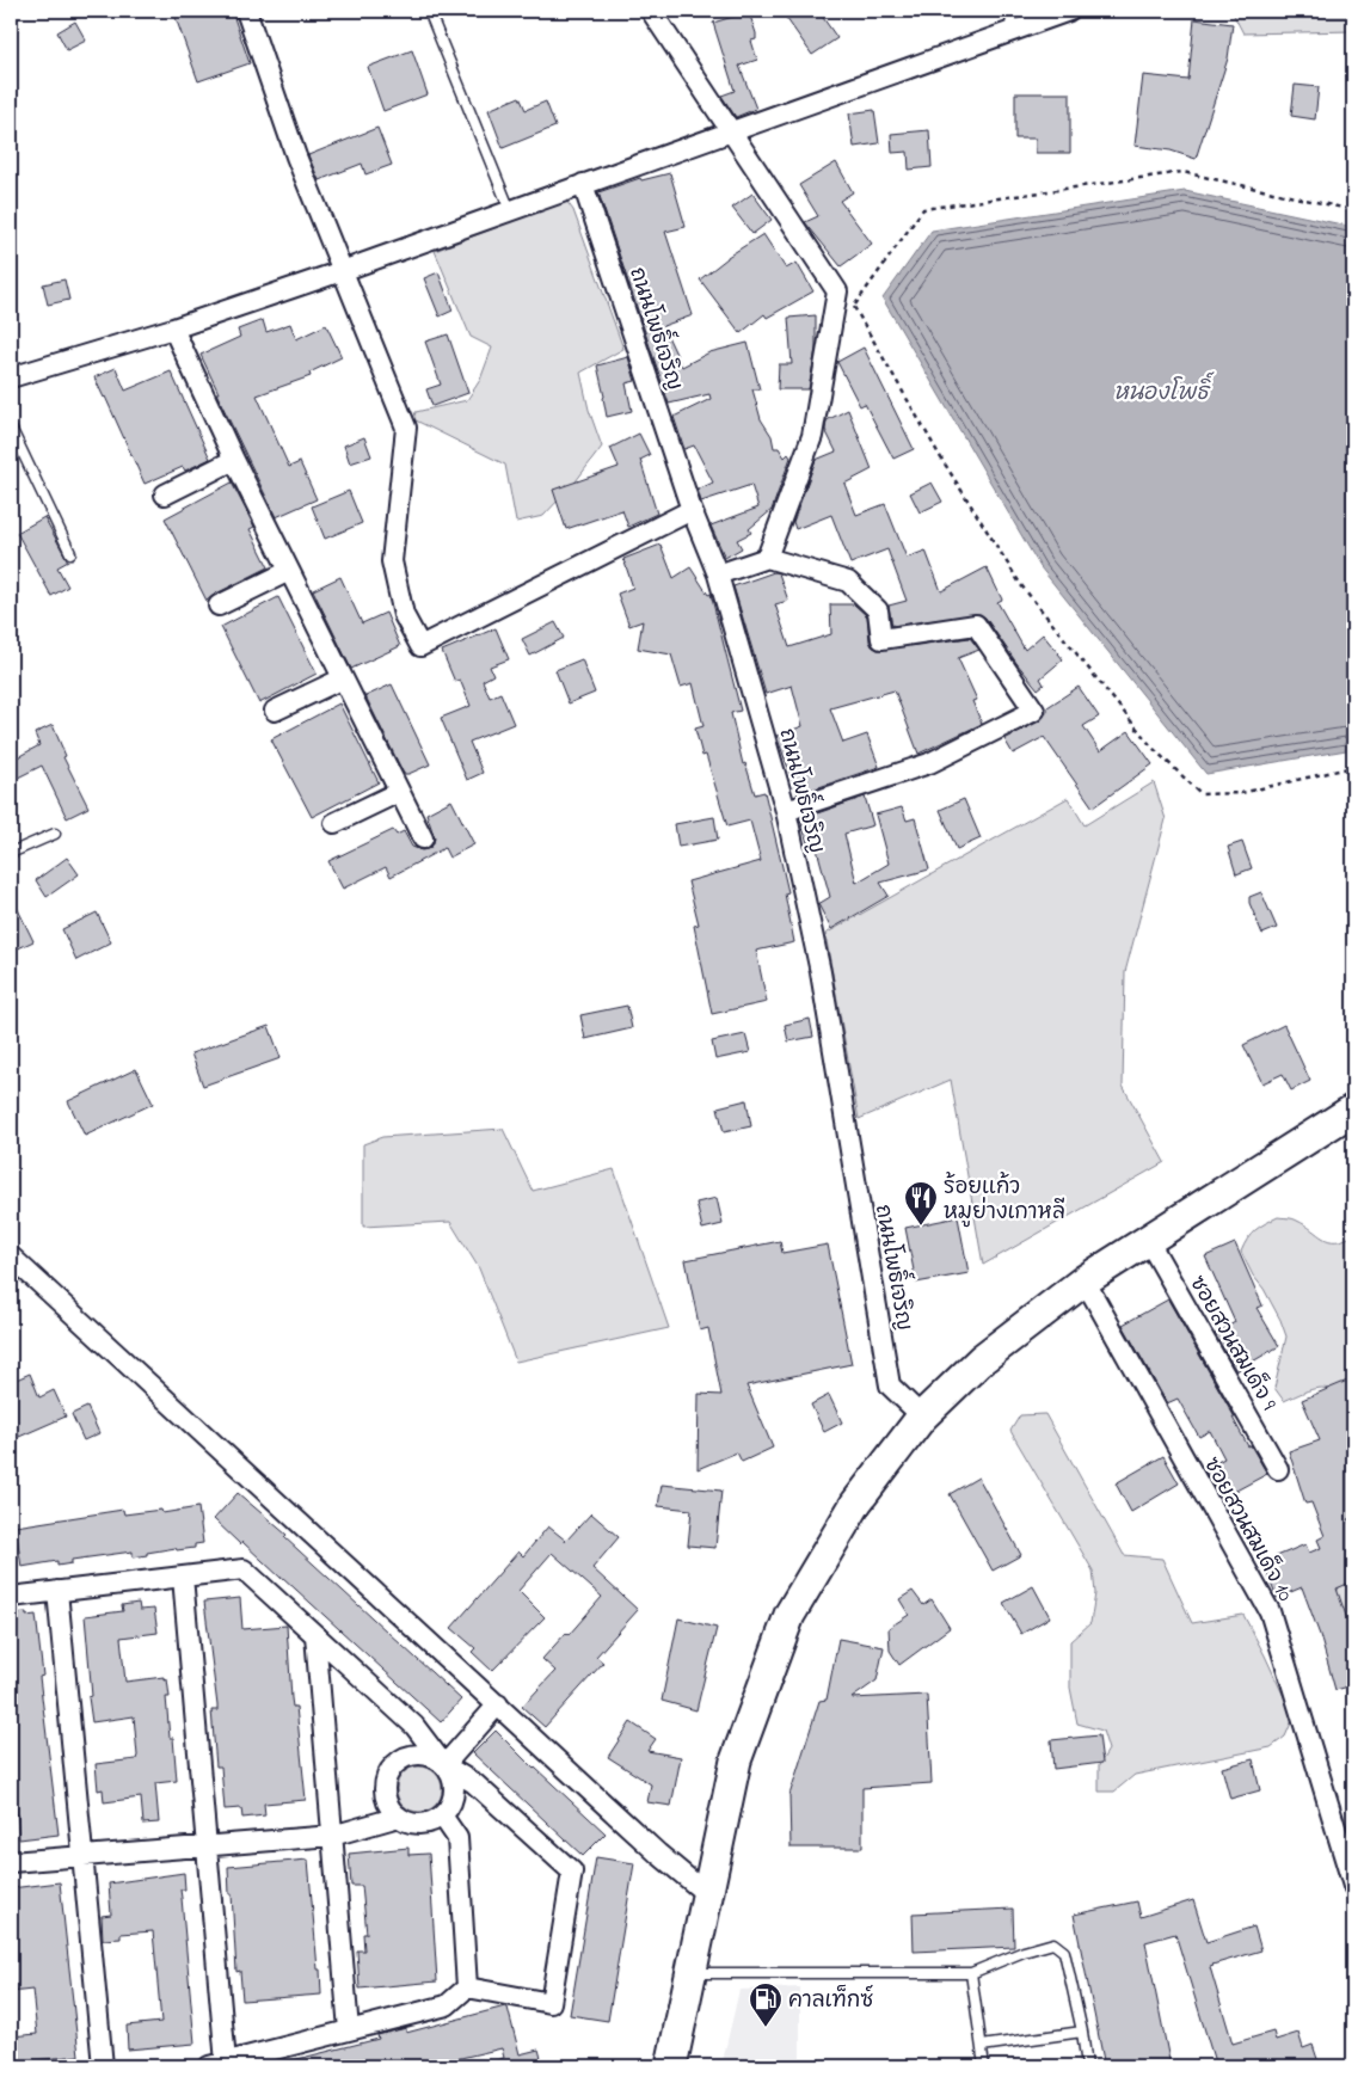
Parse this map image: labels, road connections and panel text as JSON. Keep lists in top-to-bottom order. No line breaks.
{"streets":{"street":["ถนนโพธิ์เจริญ","ซอยสวนสมเด็จ 9","ซอยสวนสมเด็จ 10"]},"water":["หนองโพธิ์"],"places":{"restaurant":["ร้อยแก้ว หมูย่างเกาหลี"],"fuel station":["คาลเท็กซ์"]}}
